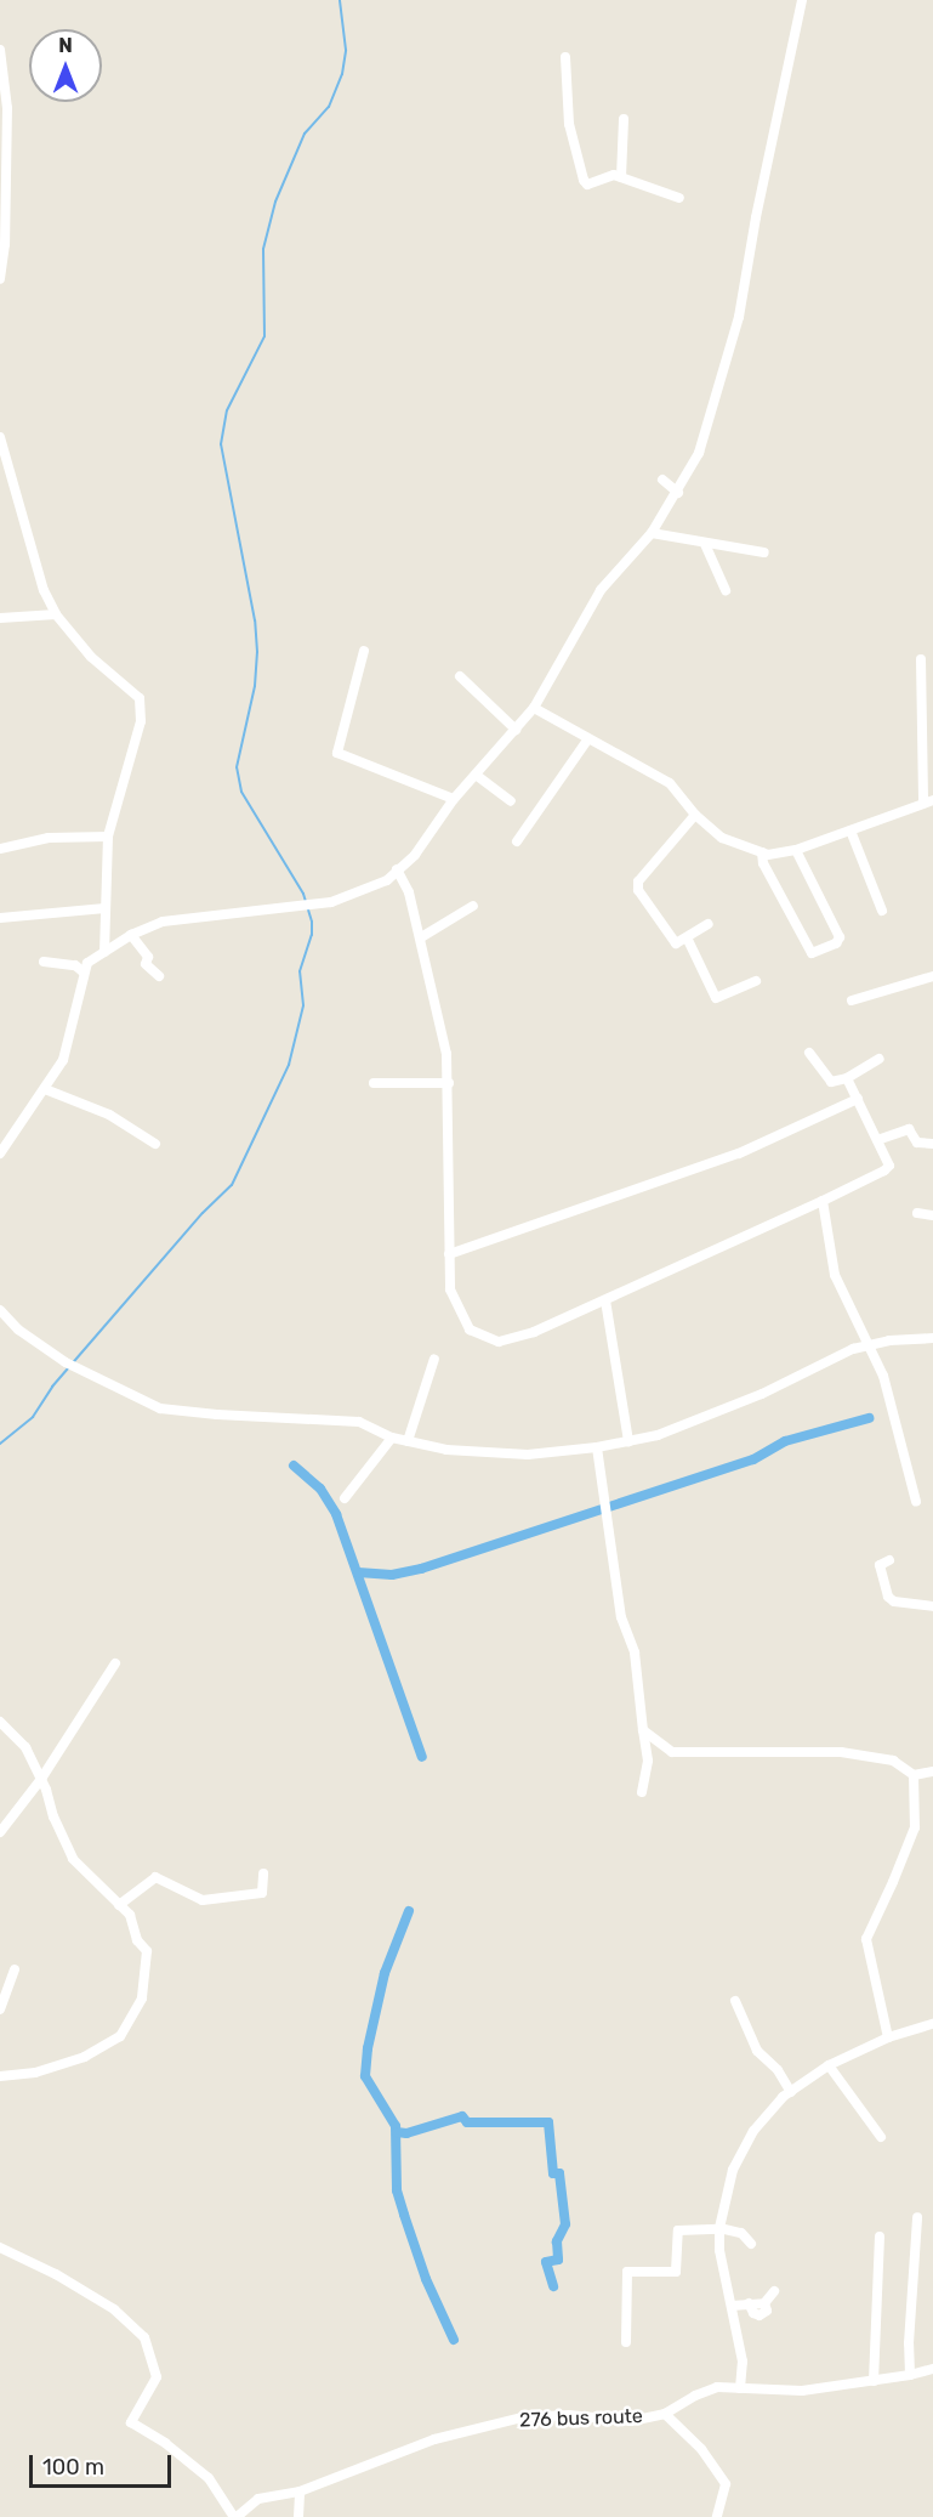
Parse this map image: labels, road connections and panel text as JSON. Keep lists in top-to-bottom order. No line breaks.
{"streets":{"street":["276 bus route"]},"scale_bar":"100 m","north":"top"}
